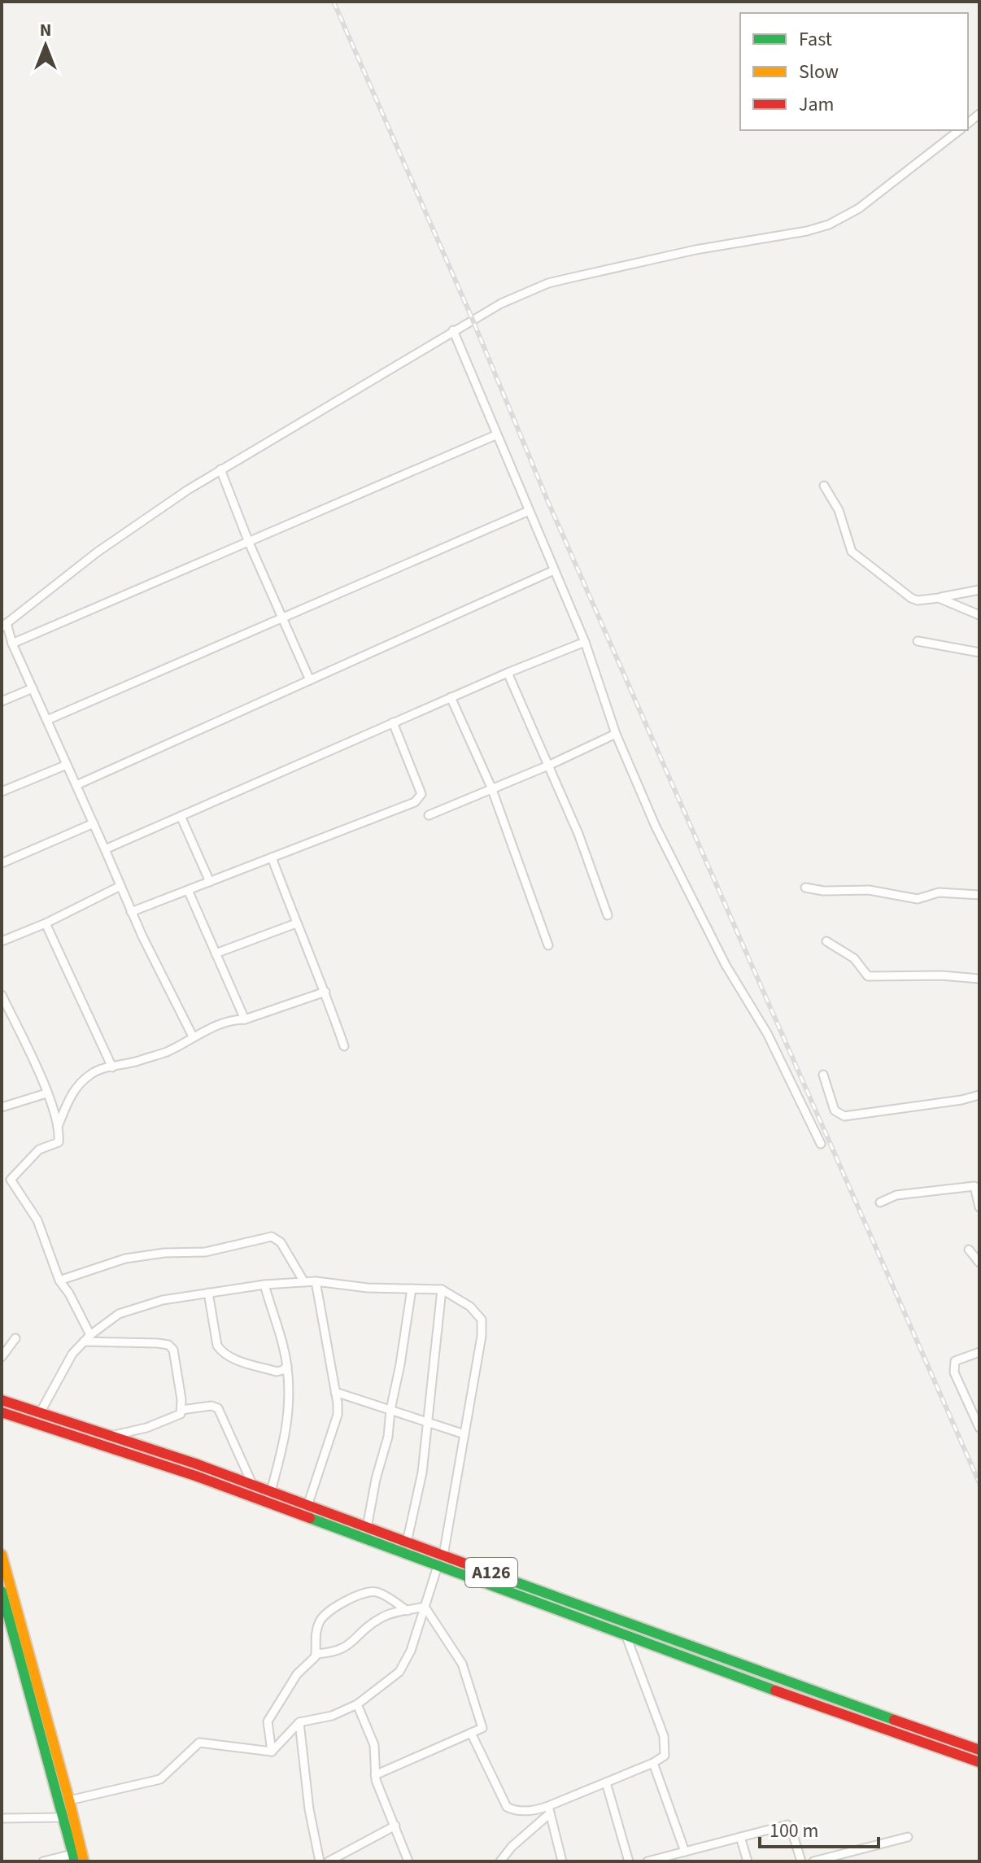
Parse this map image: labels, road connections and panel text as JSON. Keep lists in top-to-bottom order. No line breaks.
{"streets":{"main road":["A126"]},"legend":["Fast","Slow","Jam"],"scale_bar":"100 m","north":"top"}
